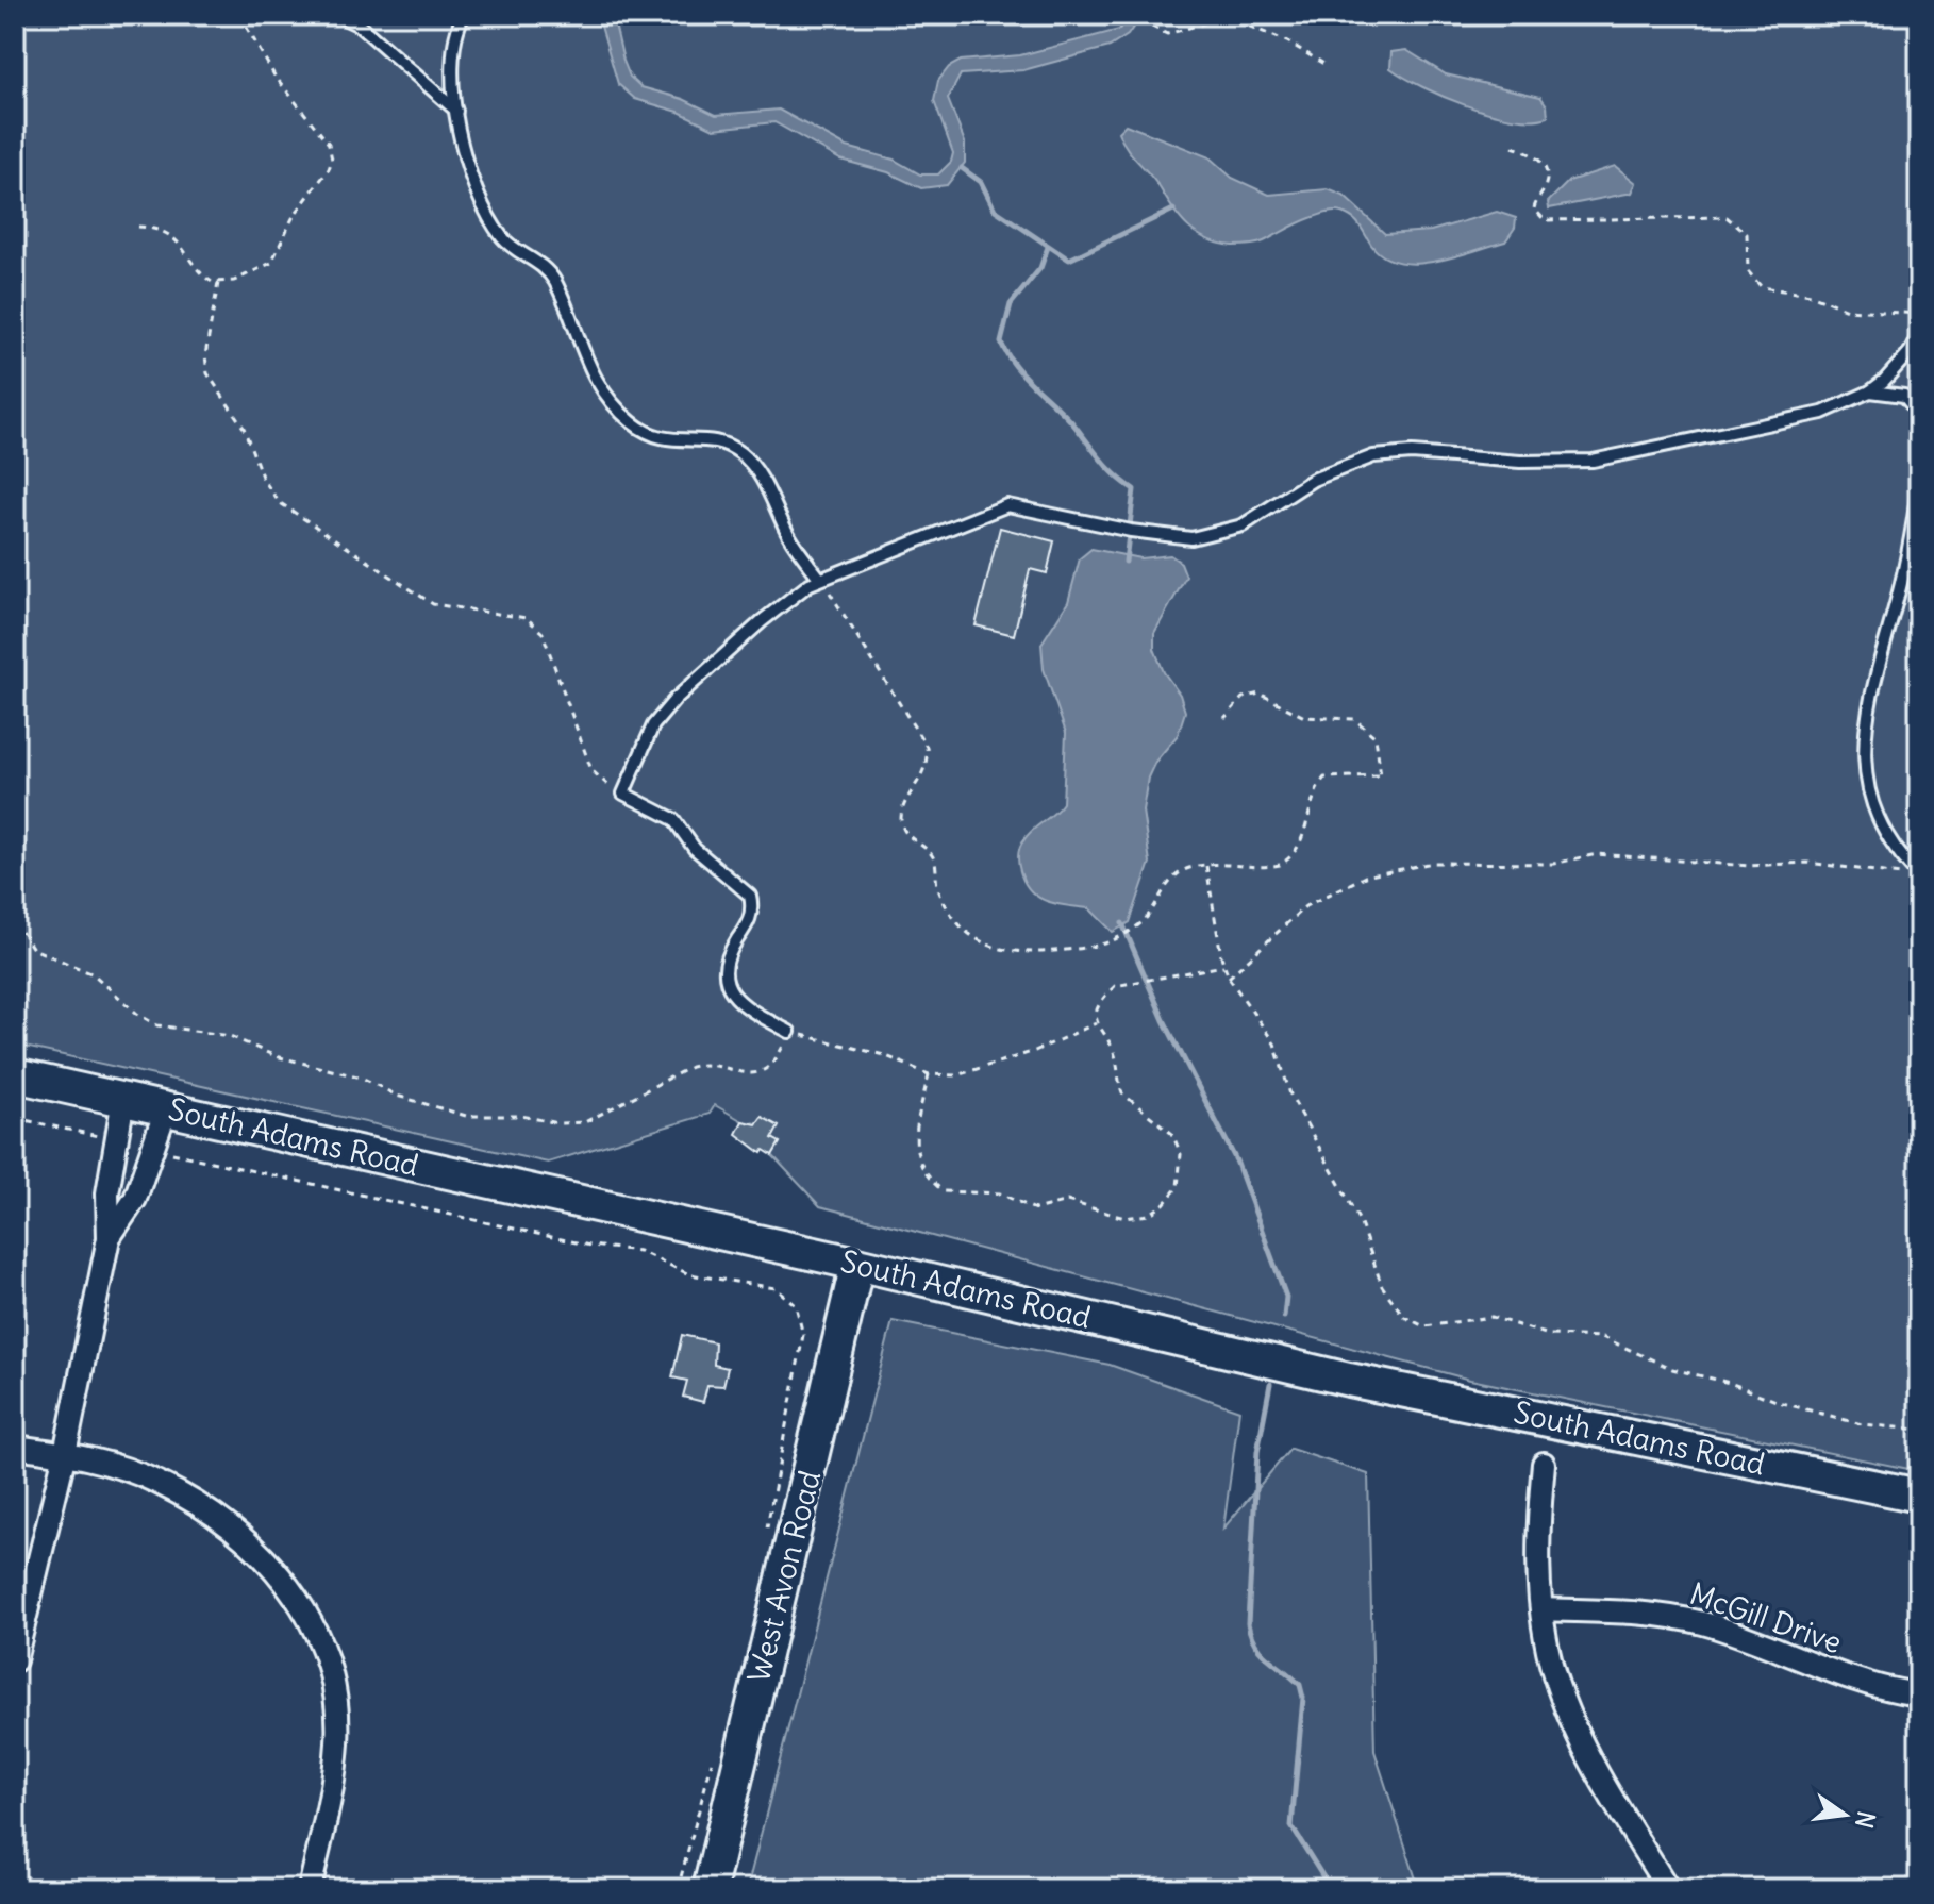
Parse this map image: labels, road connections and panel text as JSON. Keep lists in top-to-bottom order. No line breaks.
{"streets":{"main road":["South Adams Road","West Avon Road"],"street":["McGill Drive"]},"crossings":[["South Adams Road","West Avon Road"]],"north":"right"}
